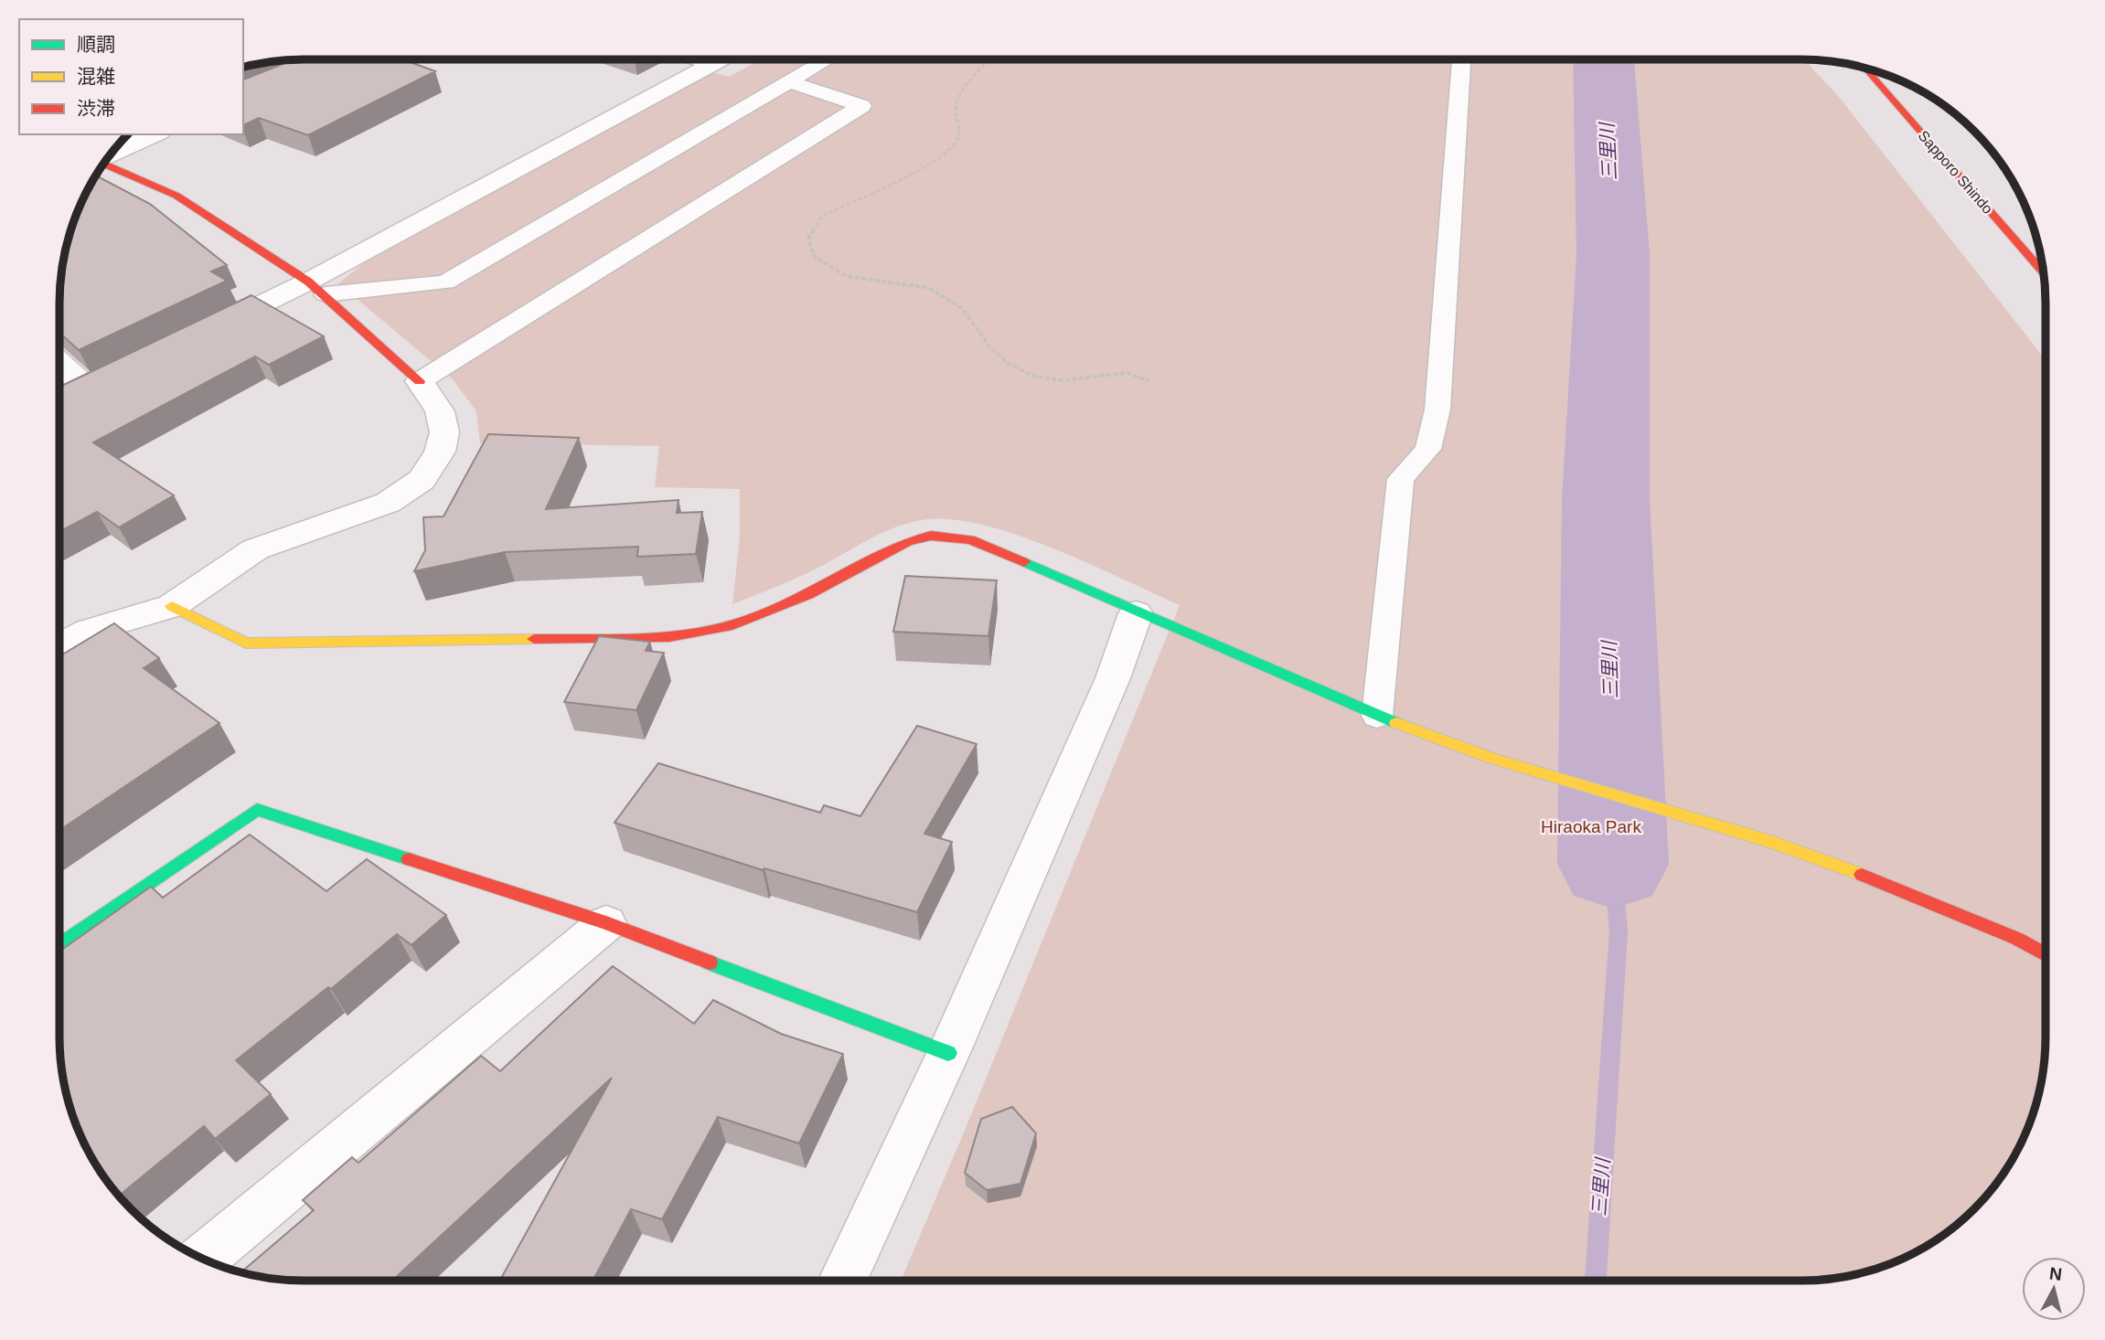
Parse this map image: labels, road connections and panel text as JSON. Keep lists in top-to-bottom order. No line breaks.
{"streets":{"street":["Sapporo Shindo"]},"water":["三里川"],"parks":["Hiraoka Park"],"legend":["順調","混雑","渋滞"],"north":"top"}
